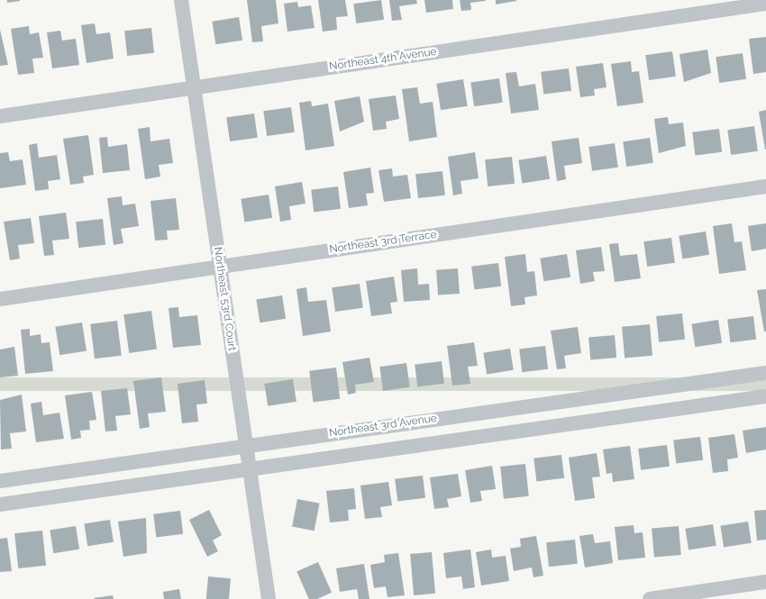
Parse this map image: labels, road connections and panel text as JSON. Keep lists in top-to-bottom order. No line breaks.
{"streets":{"street":["Northeast 4th Avenue","Northeast 3rd Terrace","Northeast 53rd Court","Northeast 3rd Avenue"]},"crossings":[["Northeast 4th Avenue","Northeast 53rd Court"],["Northeast 3rd Terrace","Northeast 53rd Court"],["Northeast 53rd Court","Northeast 3rd Avenue"]]}
